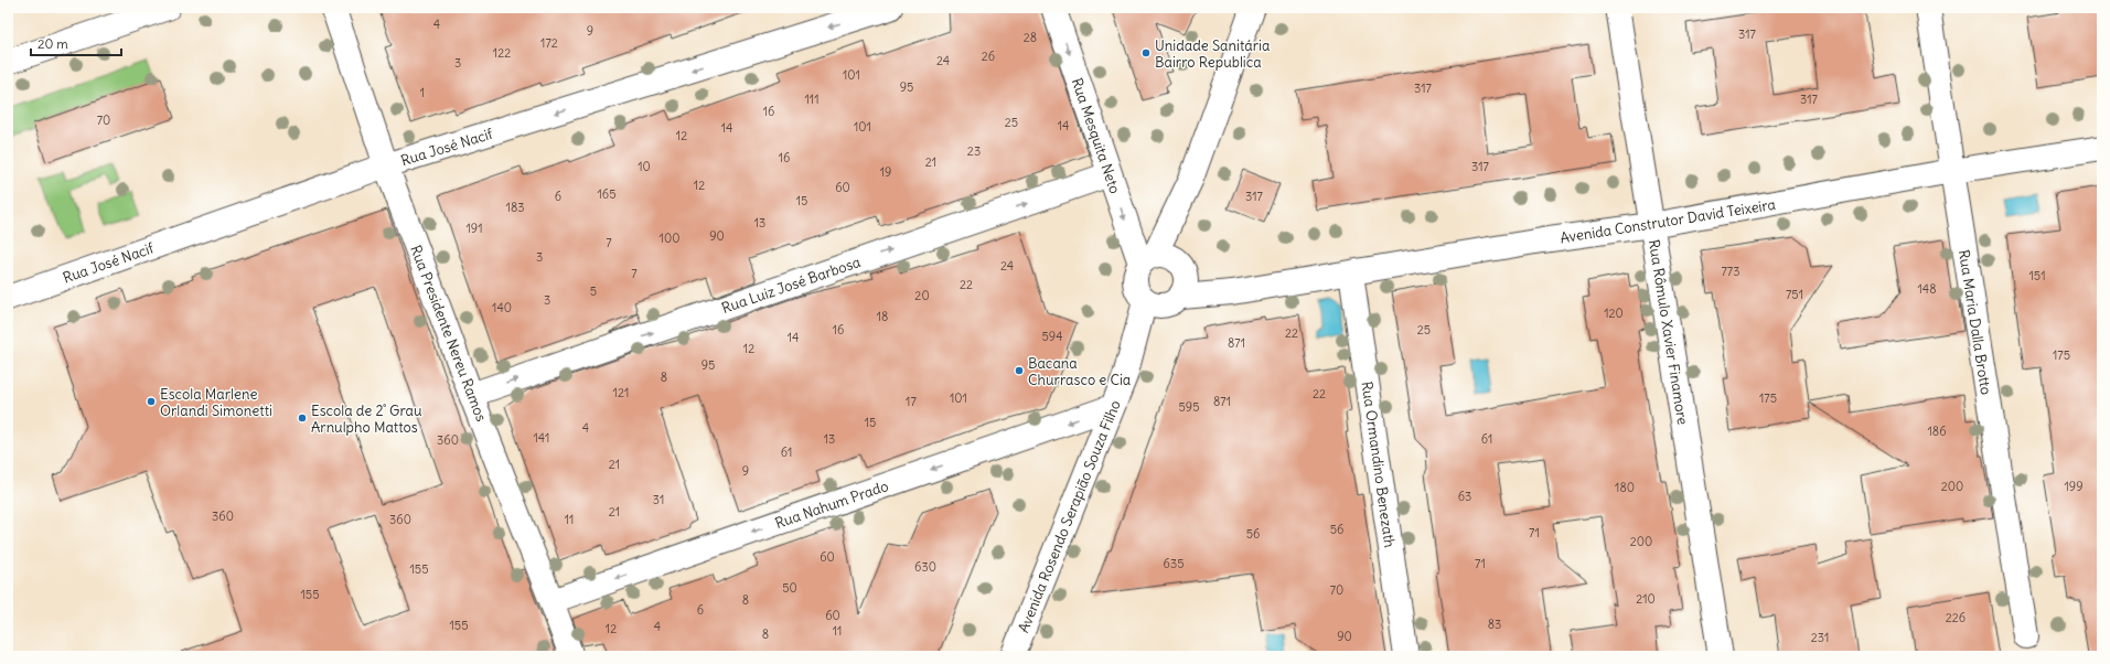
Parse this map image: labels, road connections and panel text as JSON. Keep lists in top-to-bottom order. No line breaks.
{"streets":{"street":["Rua Mesquita Neto","Rua José Nacif","Avenida Construtor David Teixeira","Rua Luiz José Barbosa","Rua Maria Dalla Brotto","Rua Rômulo Xavier Finamore","Rua Presidente Nereu Ramos","Rua Ormandino Benezath","Rua Nahum Prado","Avenida Rosendo Serapião Souza Filho"]},"crossings":[["Rua Mesquita Neto","Rua Luiz José Barbosa"],["Rua José Nacif","Rua Presidente Nereu Ramos"],["Avenida Construtor David Teixeira","Rua Maria Dalla Brotto"],["Avenida Construtor David Teixeira","Rua Rômulo Xavier Finamore"],["Avenida Construtor David Teixeira","Rua Ormandino Benezath"],["Avenida Construtor David Teixeira","Avenida Rosendo Serapião Souza Filho"],["Rua Luiz José Barbosa","Rua Presidente Nereu Ramos"],["Rua Presidente Nereu Ramos","Rua Nahum Prado"],["Rua Nahum Prado","Avenida Rosendo Serapião Souza Filho"]],"one_way":["Rua Mesquita Neto","Rua José Nacif","Rua Luiz José Barbosa","Rua Nahum Prado"],"places":["Unidade Sanitária Bairro Republica","Bacana Churrasco e Cia","Escola Marlene Orlandi Simonetti","Escola de 2˚ Grau Arnulpho Mattos"],"house_numbers":["4","9","317","28","172","122","26","24","3","101","95","317","1","111","317","16","70","25","14","101","14","12","23","16","21","10","317","19","12","60","165","6","317","15","183","13","191","90","100","7","3","24","773","7","151","22","148","5","751","20","3","140","120","18","16","25","22","594","14","871","12","175","95","8","121","22","101","175","17","871","595","15","4","186","141","13","61","360","61","21","9","200","199","180","63","31","21","360","360","11","56","71","56","200","60","635","71","630","155","50","70","155","210","8","6","60","226","83","155","4","12","11","8","90","231"],"scale_bar":"20 m"}
